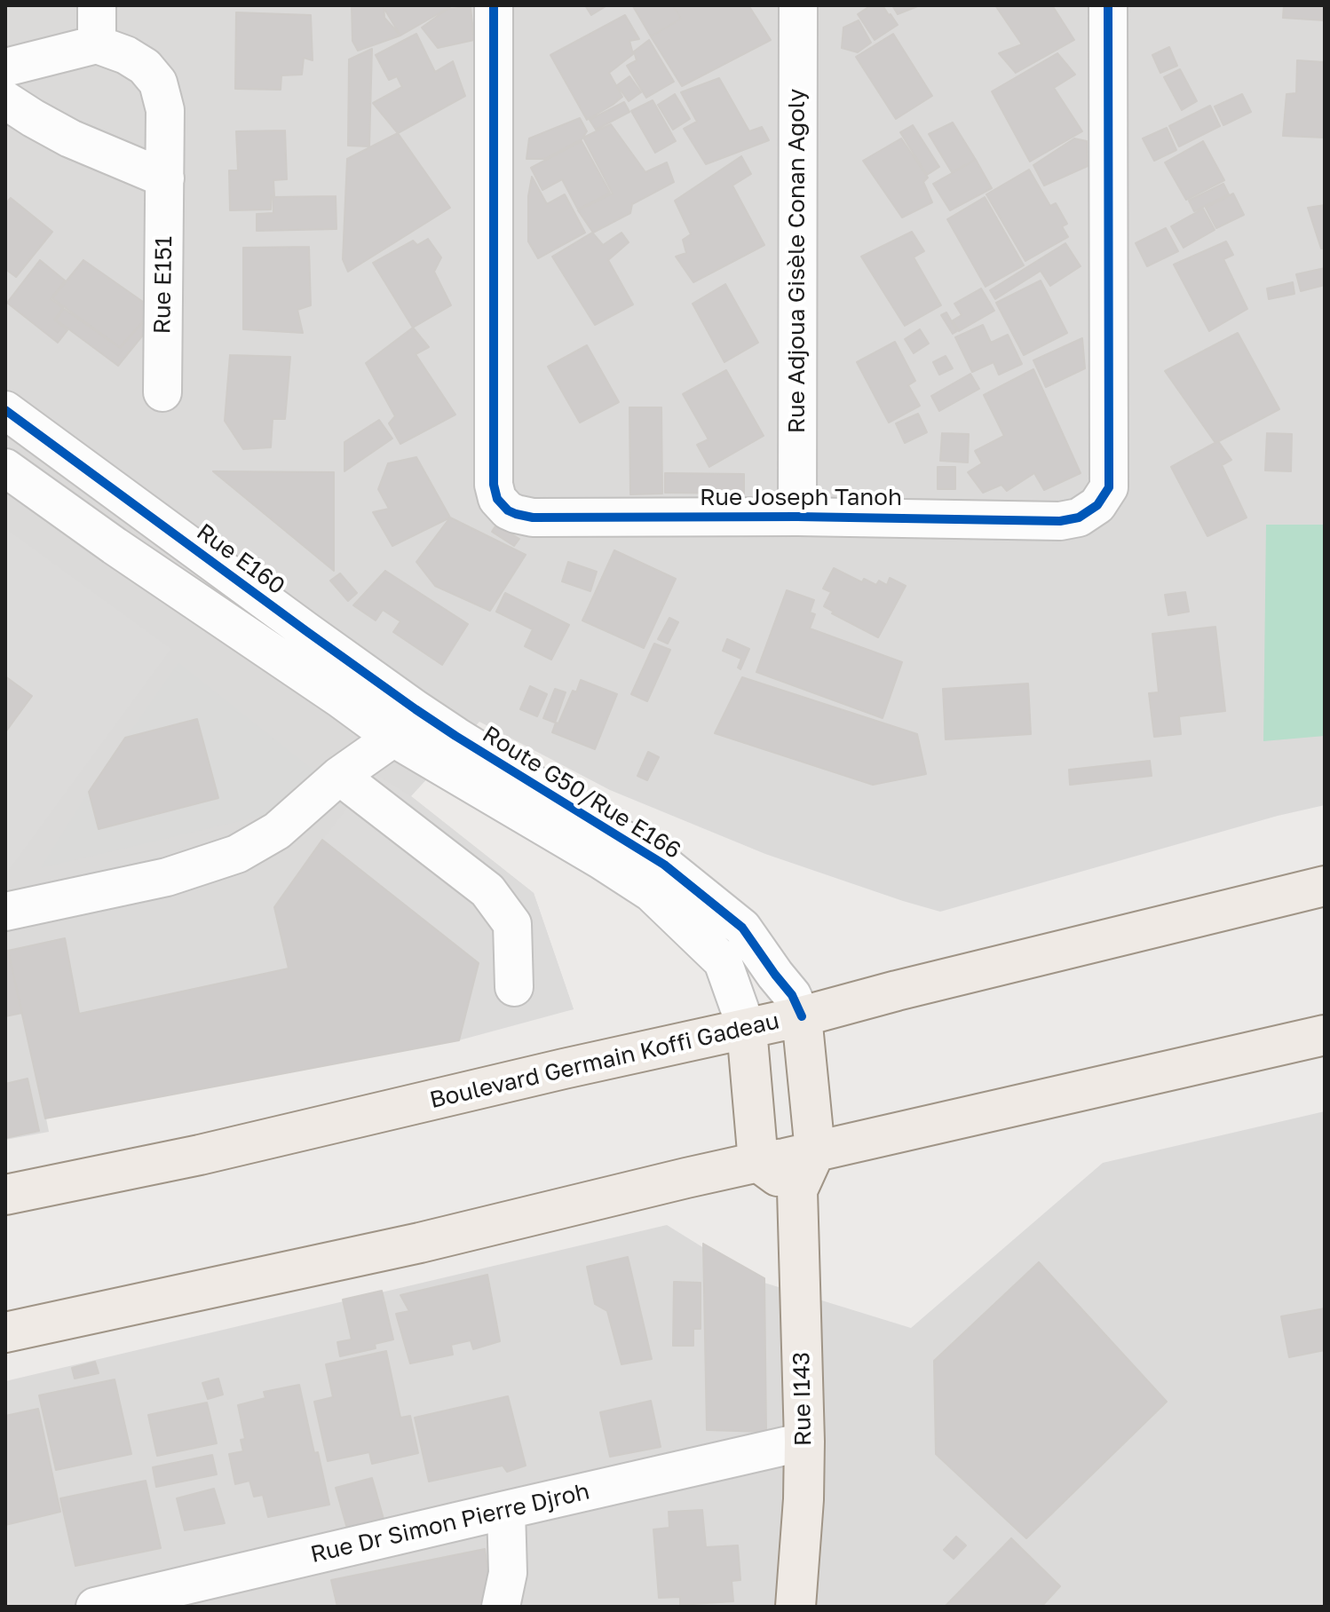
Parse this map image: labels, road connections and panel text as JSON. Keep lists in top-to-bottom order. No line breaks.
{"streets":{"main road":["Route G50/Rue E166","Boulevard Germain Koffi Gadeau","Rue I143"],"street":["Rue Adjoua Gisèle Conan Agoly","Rue E151","Rue Joseph Tanoh","Rue E160","Rue Dr Simon Pierre Djroh"]},"crossings":[["Rue Adjoua Gisèle Conan Agoly","Rue Joseph Tanoh"],["Rue E160","Route G50/Rue E166"],["Route G50/Rue E166","Boulevard Germain Koffi Gadeau"],["Rue I143","Rue Dr Simon Pierre Djroh"]]}
